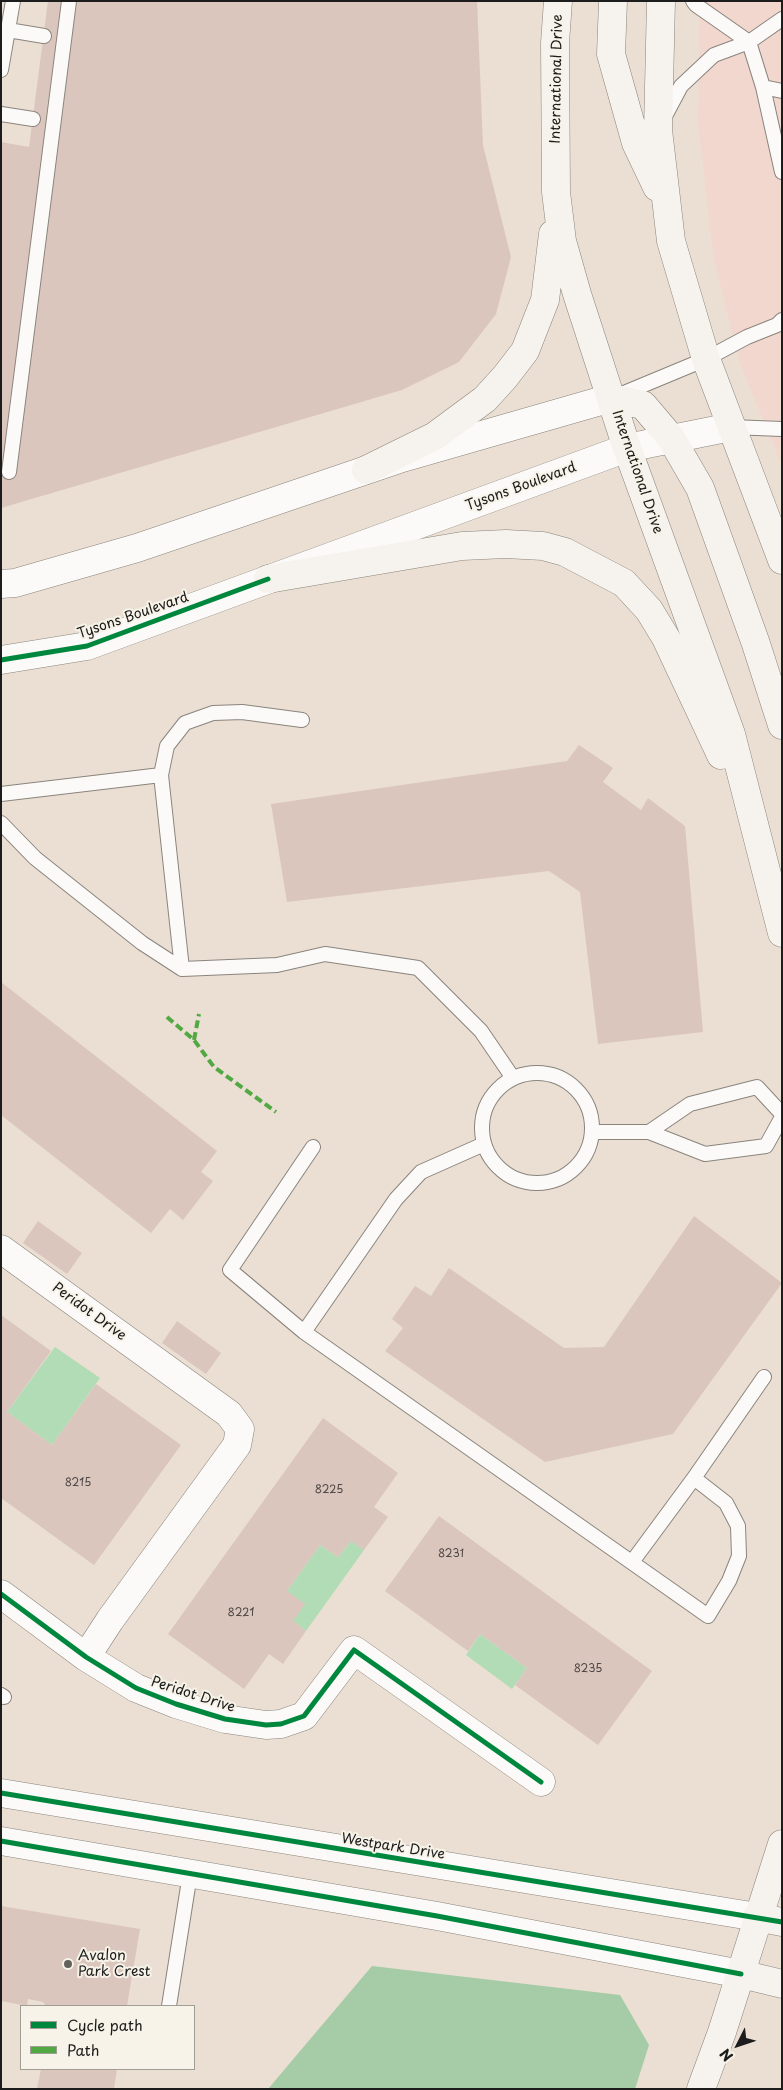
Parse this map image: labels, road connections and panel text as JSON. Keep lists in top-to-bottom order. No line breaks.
{"streets":{"main road":["International Drive"],"street":["Tysons Boulevard","Peridot Drive","Westpark Drive"]},"crossings":[["International Drive","Tysons Boulevard"]],"places":["Avalon Park Crest"],"house_numbers":["8215","8225","8231","8221","8235"],"legend":["Cycle path","Path"],"north":"bottom left"}
